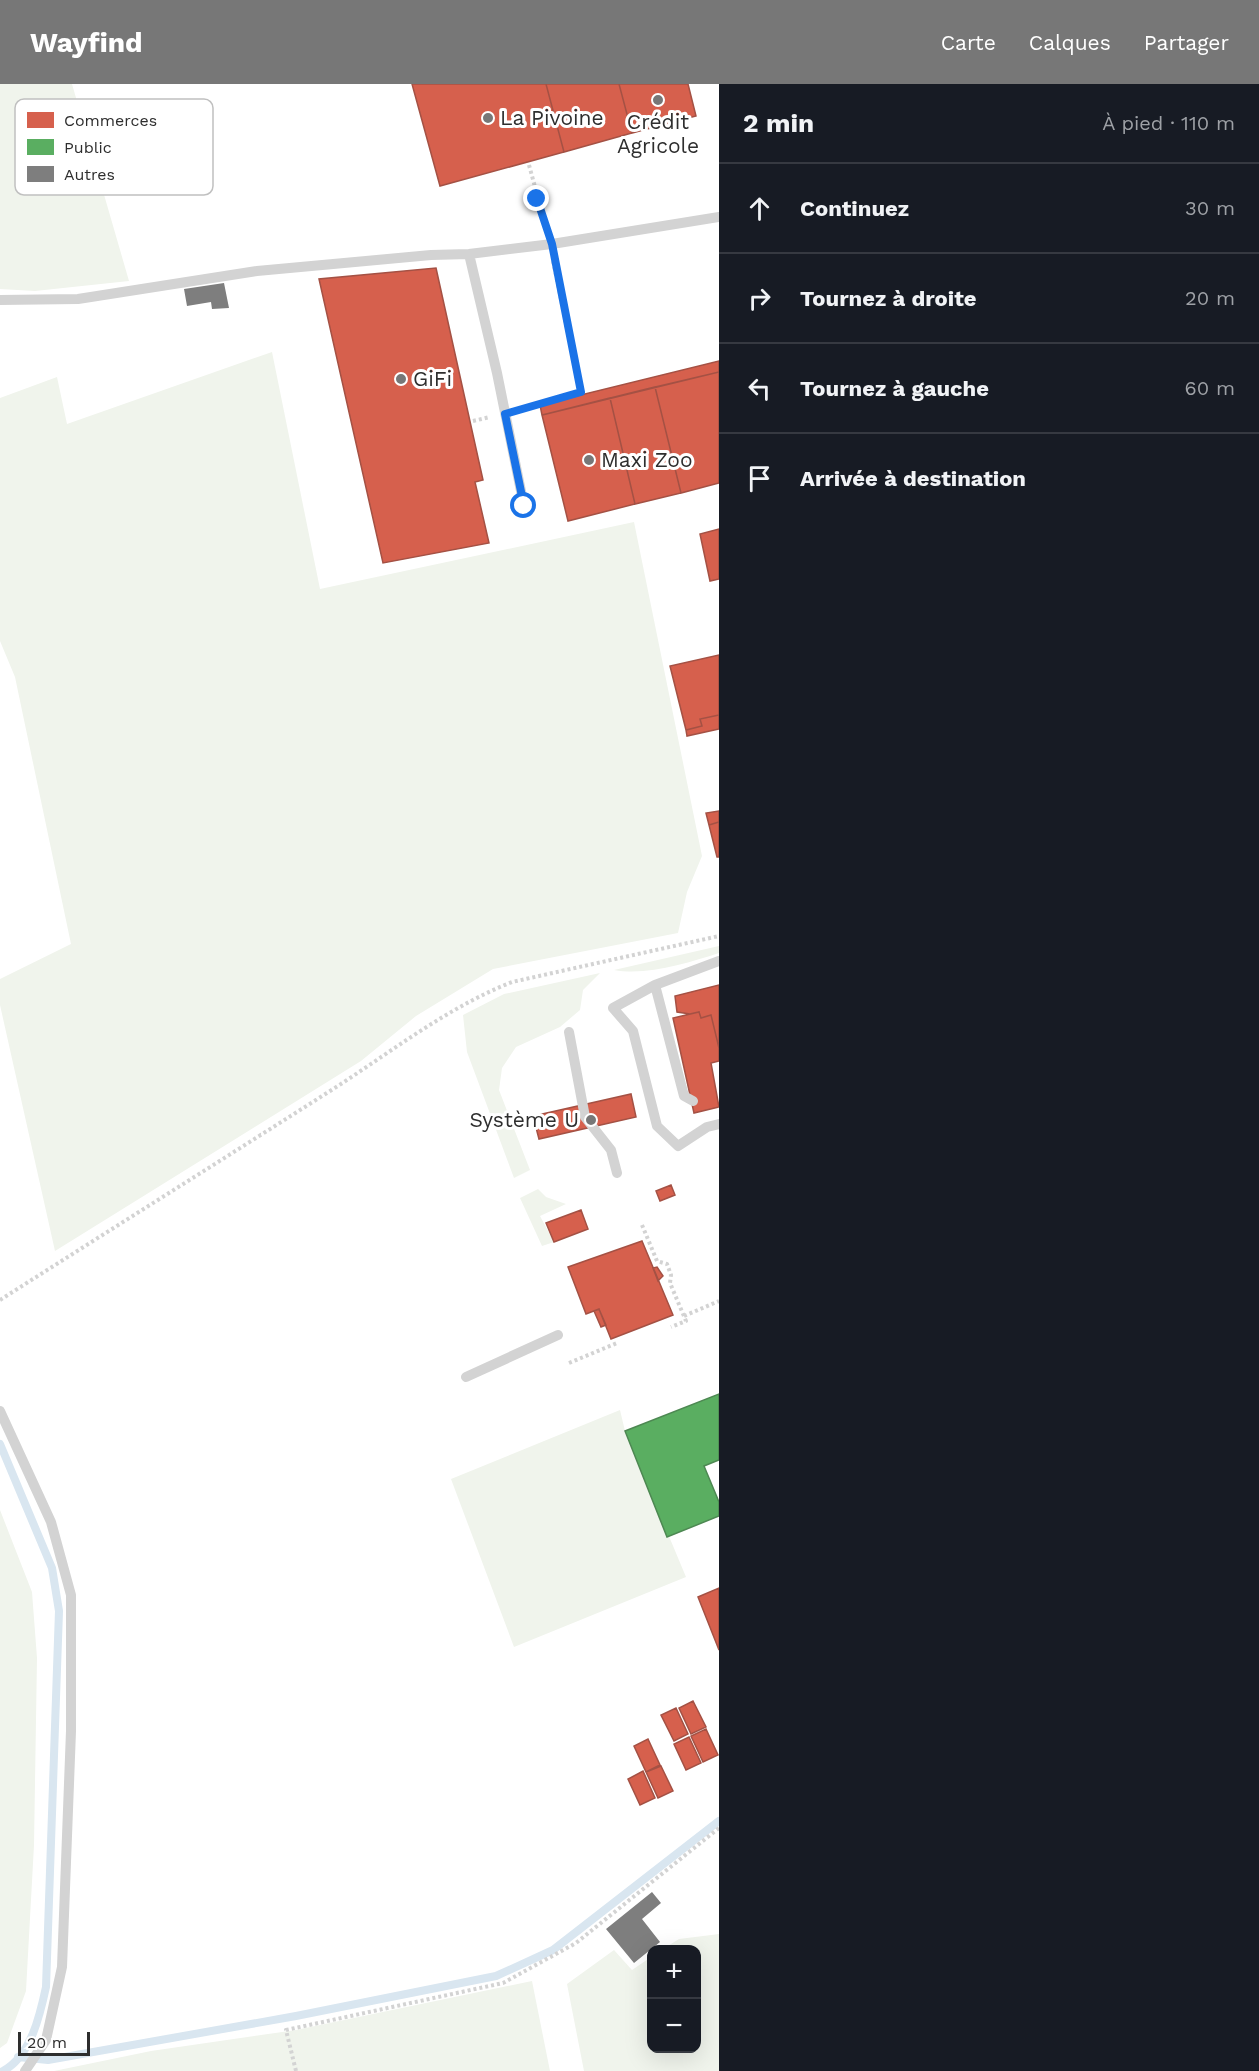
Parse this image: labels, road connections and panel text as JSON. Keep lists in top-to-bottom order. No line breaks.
{"places":["Crédit Agricole","La Pivoine","GiFi","Maxi Zoo","Système U"],"legend":["Commerces","Public","Autres"],"scale_bar":"20 m","page":{"header":"Wayfind","nav":["Carte","Calques","Partager"],"heading":["2 min","À pied · 110 m"],"list":[["Continuez","30 m"],["Tournez à droite","20 m"],["Tournez à gauche","60 m"],"Arrivée à destination"],"map_buttons":["+","−"],"scale":"20 m"}}
